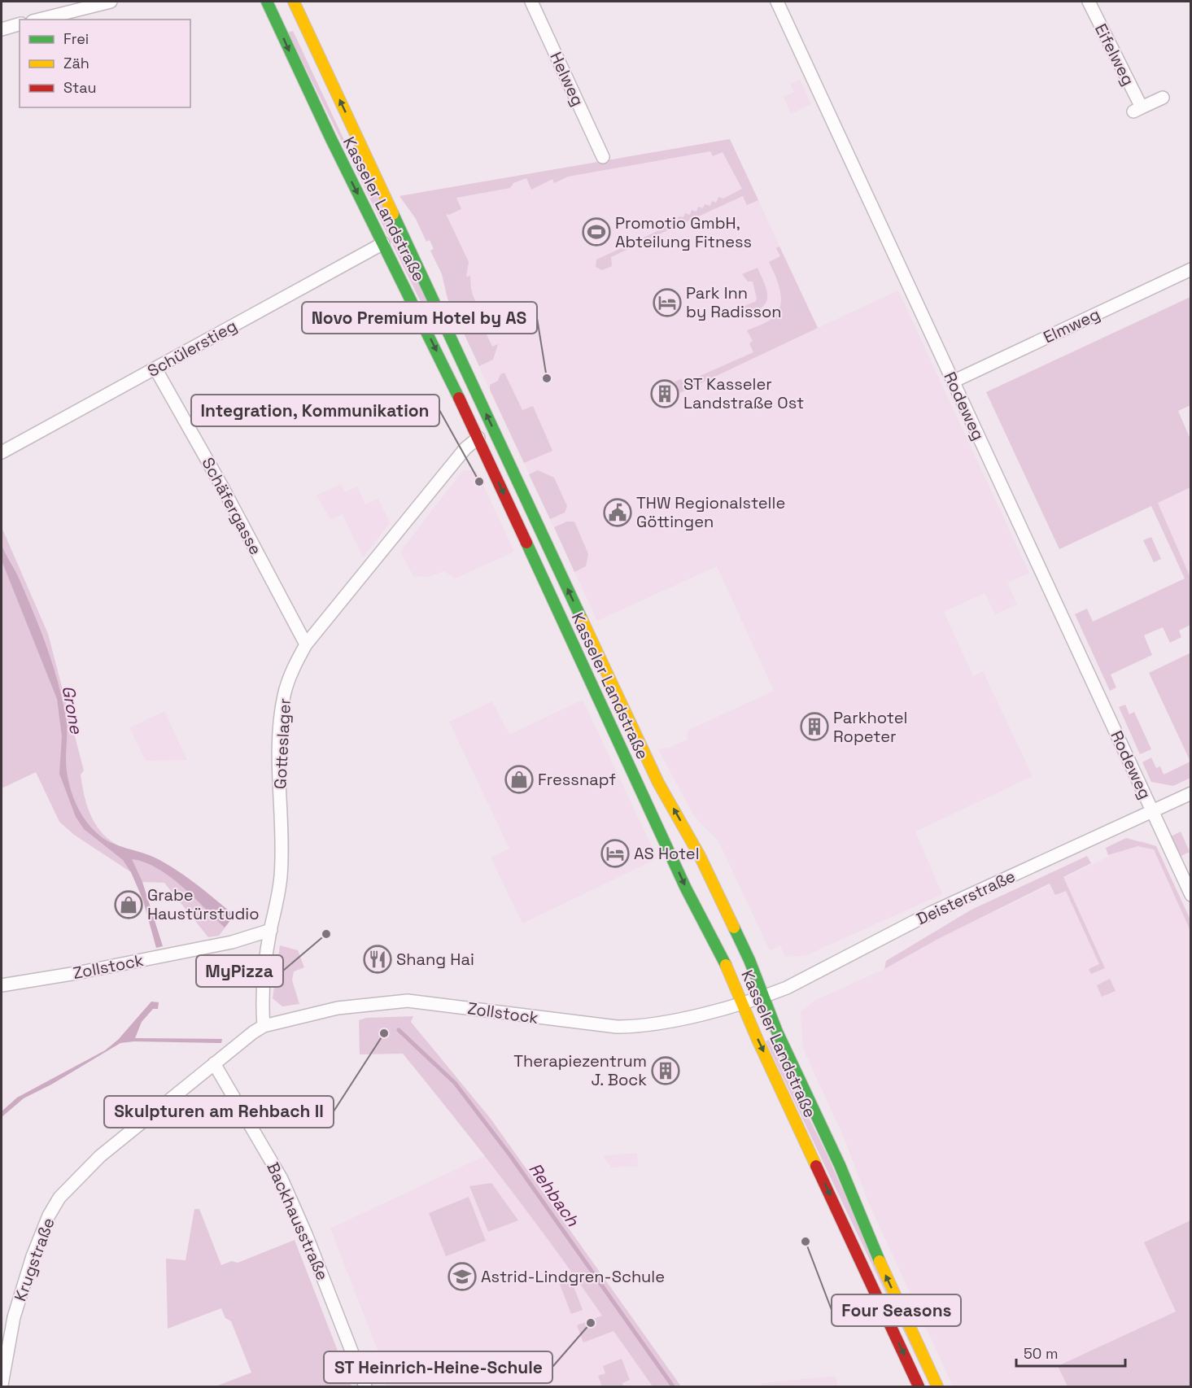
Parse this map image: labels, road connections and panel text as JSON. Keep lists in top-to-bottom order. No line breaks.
{"streets":{"main road":["Kasseler Landstraße"],"street":["Eifelweg","Helweg","Elmweg","Schülerstieg","Rodeweg","Schäfergasse","Gotteslager","Deisterstraße","Zollstock","Backhausstraße","Krugstraße"]},"crossings":[["Kasseler Landstraße","Schülerstieg"],["Kasseler Landstraße","Gotteslager"],["Kasseler Landstraße","Deisterstraße"],["Kasseler Landstraße","Zollstock"],["Elmweg","Rodeweg"],["Schülerstieg","Schäfergasse"],["Rodeweg","Deisterstraße"],["Schäfergasse","Gotteslager"],["Gotteslager","Zollstock"],["Gotteslager","Krugstraße"],["Deisterstraße","Zollstock"],["Zollstock","Krugstraße"],["Backhausstraße","Krugstraße"]],"water":["Grone","Rehbach"],"places":{"sports":["Promotio GmbH, Abteilung Fitness"],"hotel":["Park Inn by Radisson","AS Hotel"],"other":["Novo Premium Hotel by AS","Integration, Kommunikation","MyPizza","Skulpturen am Rehbach II","Four Seasons","ST Heinrich-Heine-Schule"],"building":["ST Kasseler Landstraße Ost","Parkhotel Ropeter","Therapiezentrum J. Bock"],"public building":["THW Regionalstelle Göttingen"],"shop":["Fressnapf","Grabe Haustürstudio"],"restaurant":["Shang Hai"],"school or university":["Astrid-Lindgren-Schule"]},"legend":["Frei","Zäh","Stau"],"scale_bar":"50 m"}
